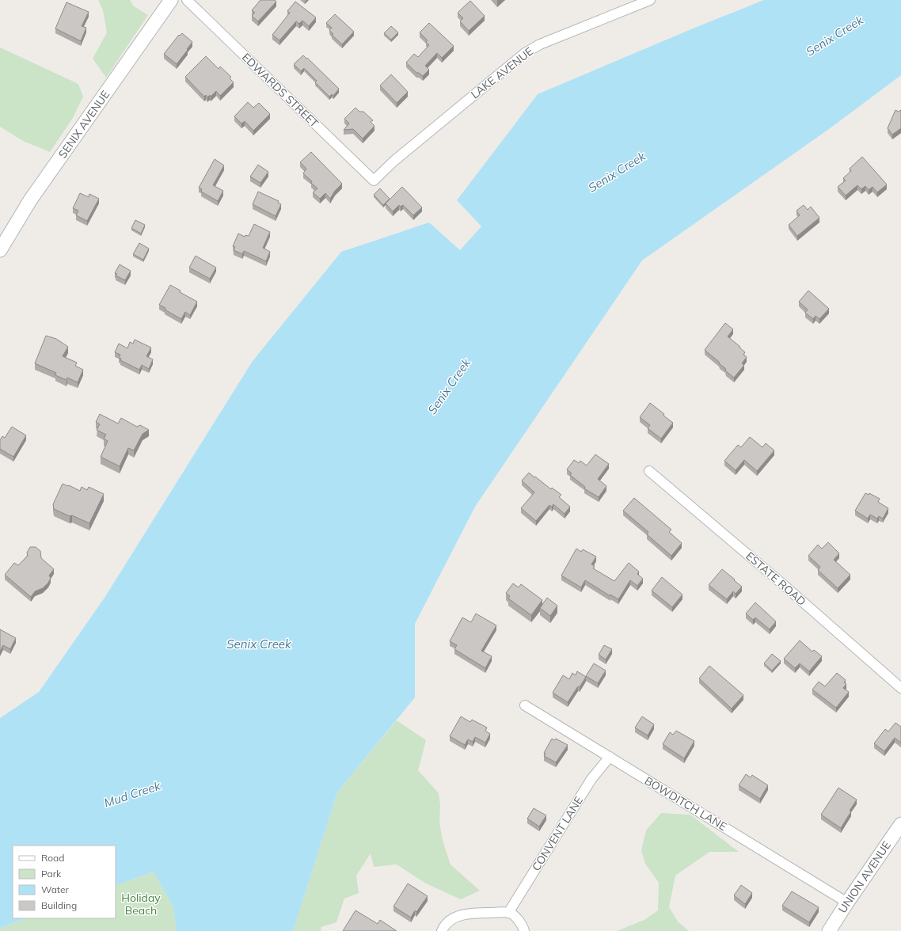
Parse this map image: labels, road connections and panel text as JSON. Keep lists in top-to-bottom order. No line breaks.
{"streets":{"street":["LAKE AVENUE","EDWARDS STREET","SENIX AVENUE","ESTATE ROAD","BOWDITCH LANE","CONVENT LANE","UNION AVENUE"]},"crossings":[["LAKE AVENUE","EDWARDS STREET"],["BOWDITCH LANE","CONVENT LANE"],["BOWDITCH LANE","UNION AVENUE"]],"water":["Senix Creek","Mud Creek"],"parks":["Holiday Beach"],"legend":["Road","Park","Water","Building"]}
